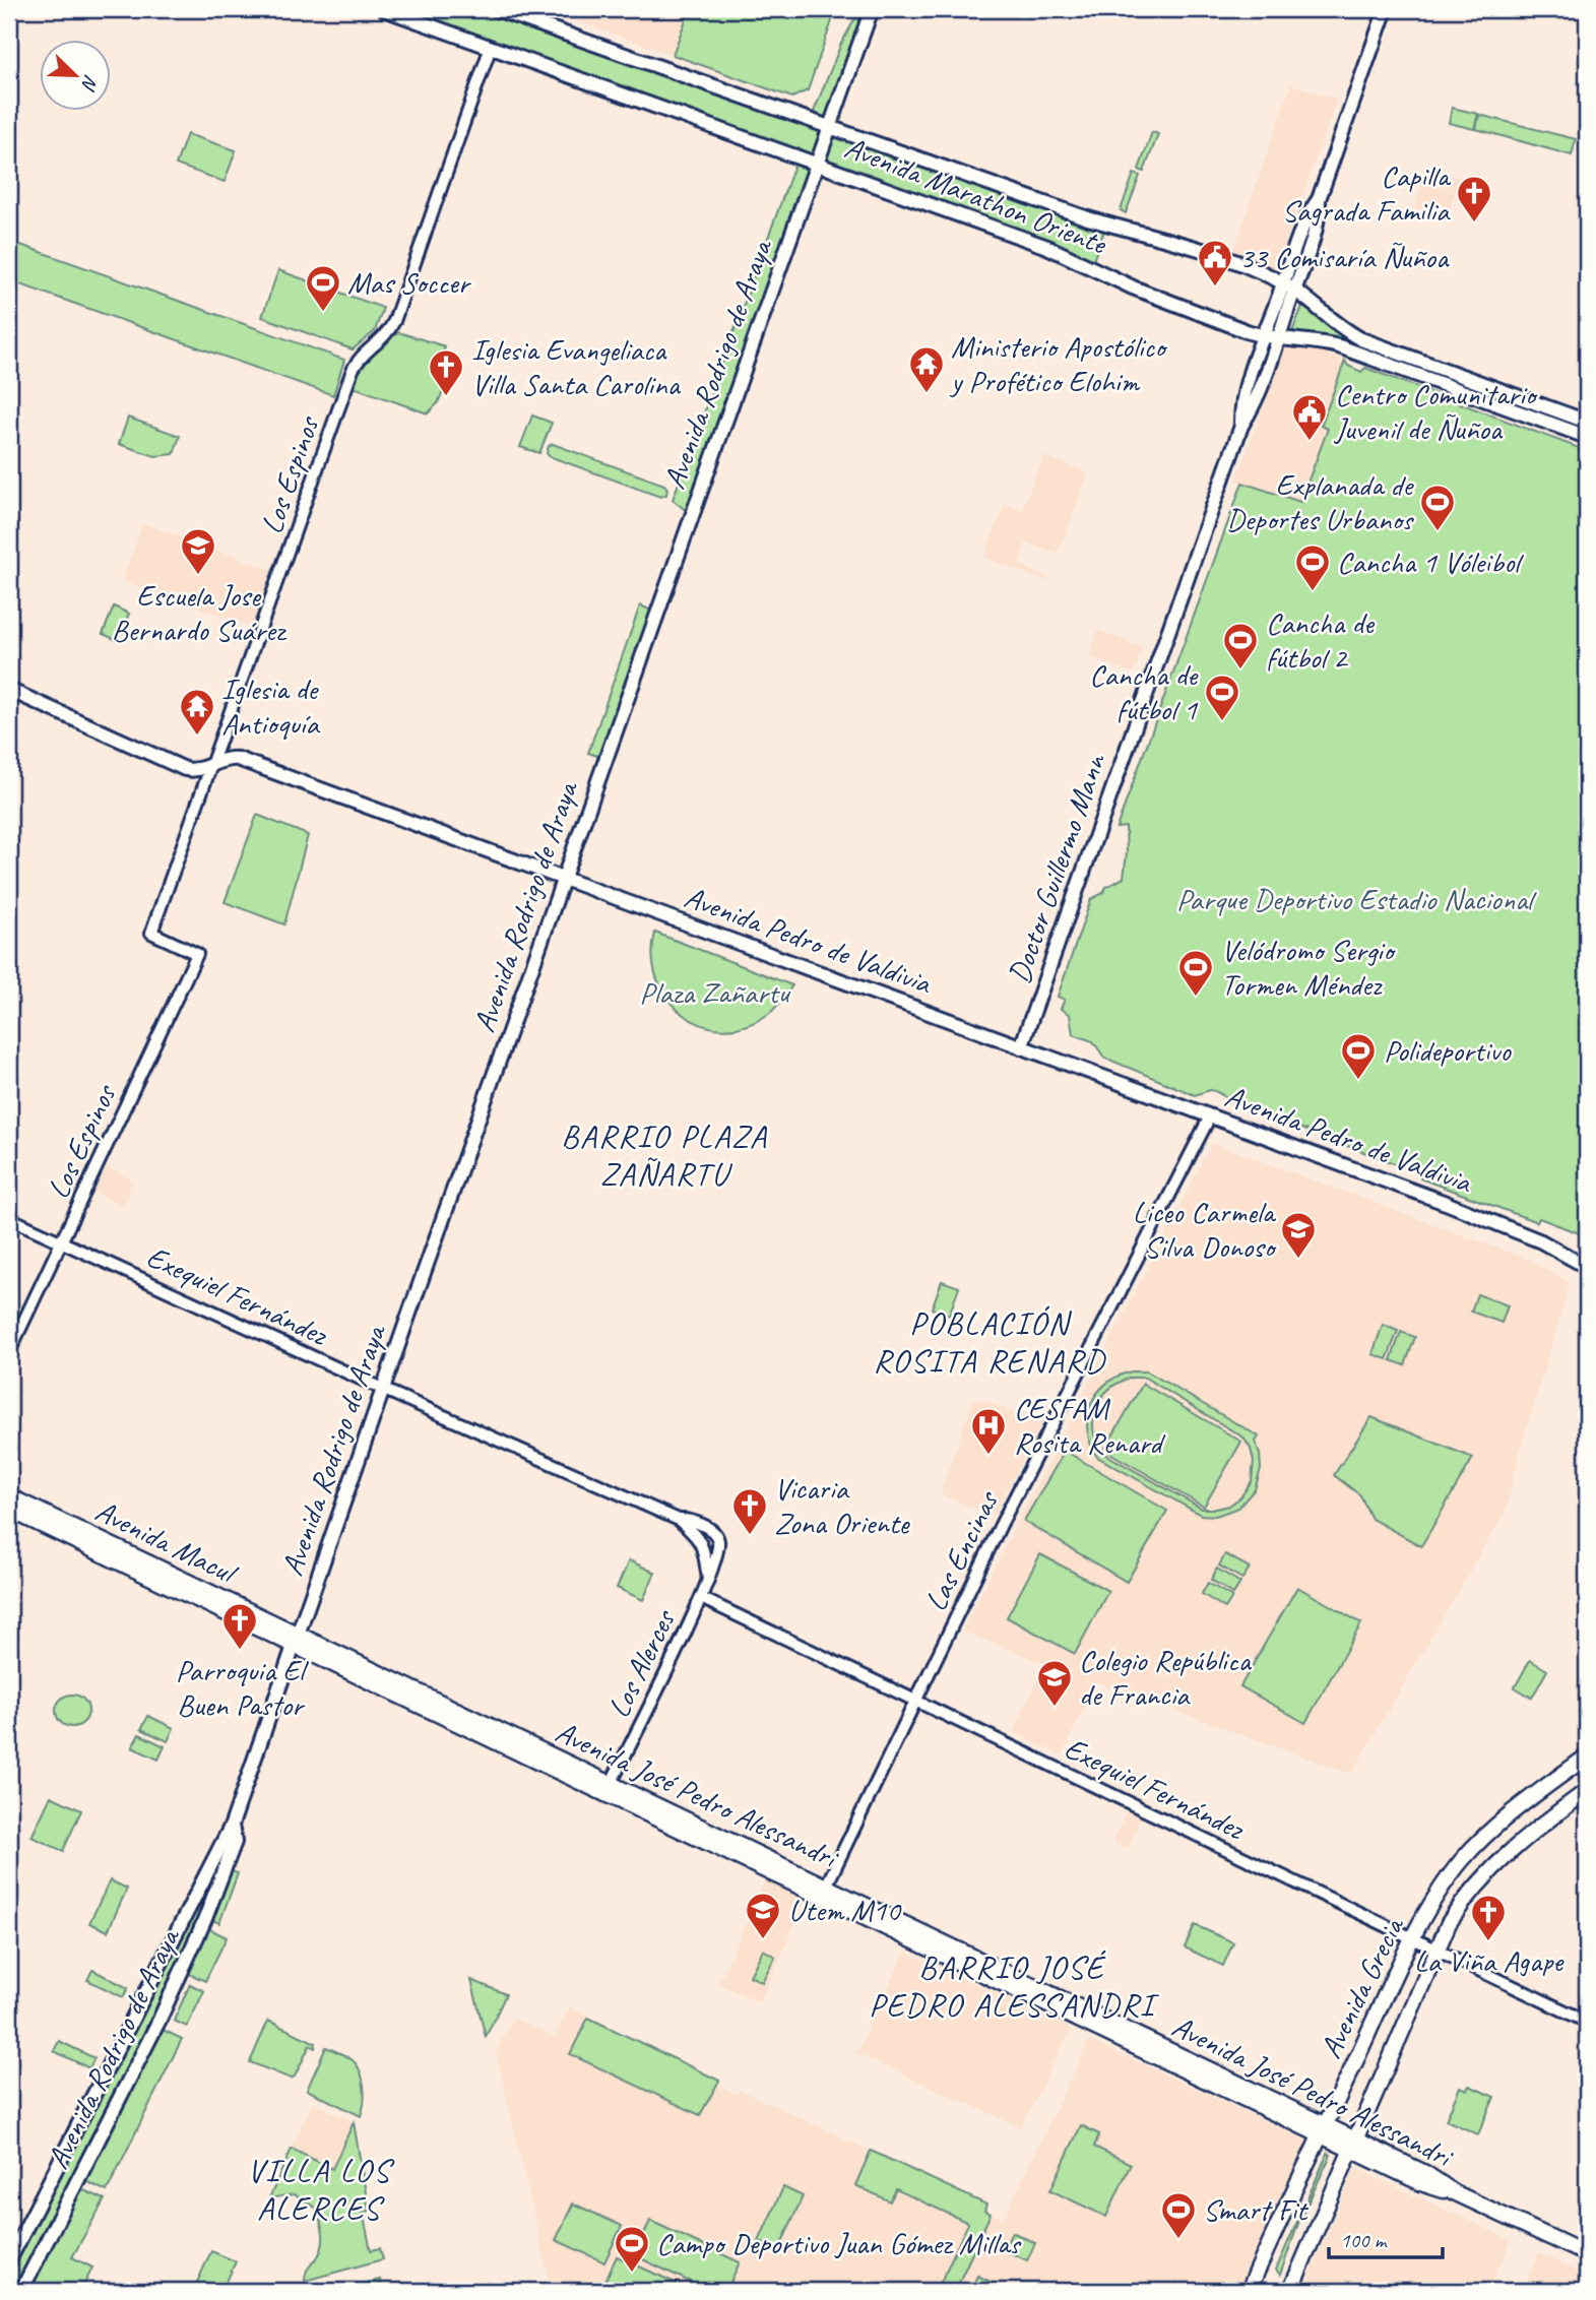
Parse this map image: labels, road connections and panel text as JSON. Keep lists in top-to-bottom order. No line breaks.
{"streets":{"main road":["Avenida Marathon Oriente","Avenida Rodrigo de Araya","Doctor Guillermo Mann","Avenida Pedro de Valdivia","Avenida Macul","Avenida José Pedro Alessandri","Avenida Grecia"],"street":["Los Espinos","Exequiel Fernández","Las Encinas","Los Alerces"]},"crossings":[["Avenida Marathon Oriente","Avenida Rodrigo de Araya"],["Avenida Marathon Oriente","Los Espinos"],["Avenida Marathon Oriente","Doctor Guillermo Mann"],["Avenida Rodrigo de Araya","Avenida Pedro de Valdivia"],["Avenida Rodrigo de Araya","Exequiel Fernández"],["Avenida Rodrigo de Araya","Avenida Macul"],["Avenida Rodrigo de Araya","Avenida José Pedro Alessandri"],["Los Espinos","Avenida Pedro de Valdivia"],["Los Espinos","Exequiel Fernández"],["Doctor Guillermo Mann","Avenida Pedro de Valdivia"],["Avenida Pedro de Valdivia","Las Encinas"],["Exequiel Fernández","Las Encinas"],["Exequiel Fernández","Los Alerces"],["Exequiel Fernández","Avenida Grecia"],["Avenida Macul","Avenida José Pedro Alessandri"],["Las Encinas","Avenida José Pedro Alessandri"],["Los Alerces","Avenida José Pedro Alessandri"],["Avenida José Pedro Alessandri","Avenida Grecia"]],"districts":["BARRIO PLAZA ZAÑARTU","POBLACIÓN ROSITA RENARD","BARRIO JOSÉ PEDRO ALESSANDRI","VILLA LOS ALERCES"],"parks":["Parque Deportivo Estadio Nacional","Plaza Zañartu"],"places":{"church":["Capilla Sagrada Familia","Iglesia Evangeliaca Villa Santa Carolina","Vicaria Zona Oriente","Parroquia El Buen Pastor","La Viña Agape"],"public building":["33 Comisaría Ñuñoa","Centro Comunitario Juvenil de Ñuñoa"],"sports":["Mas Soccer","Explanada de Deportes Urbanos","Cancha 1 Vóleibol","Cancha de fútbol 2","Cancha de fútbol 1","Velódromo Sergio Tormen Méndez","Polideportivo","Smart Fit","Campo Deportivo Juan Gómez Millas"],"temple":["Ministerio Apostólico y Profético Elohim","Iglesia de Antioquía"],"school or university":["Escuela Jose Bernardo Suárez","Liceo Carmela Silva Donoso","Colegio República de Francia","Utem M10"],"hospital":["CESFAM Rosita Renard"]},"scale_bar":"100 m","north":"bottom right"}
